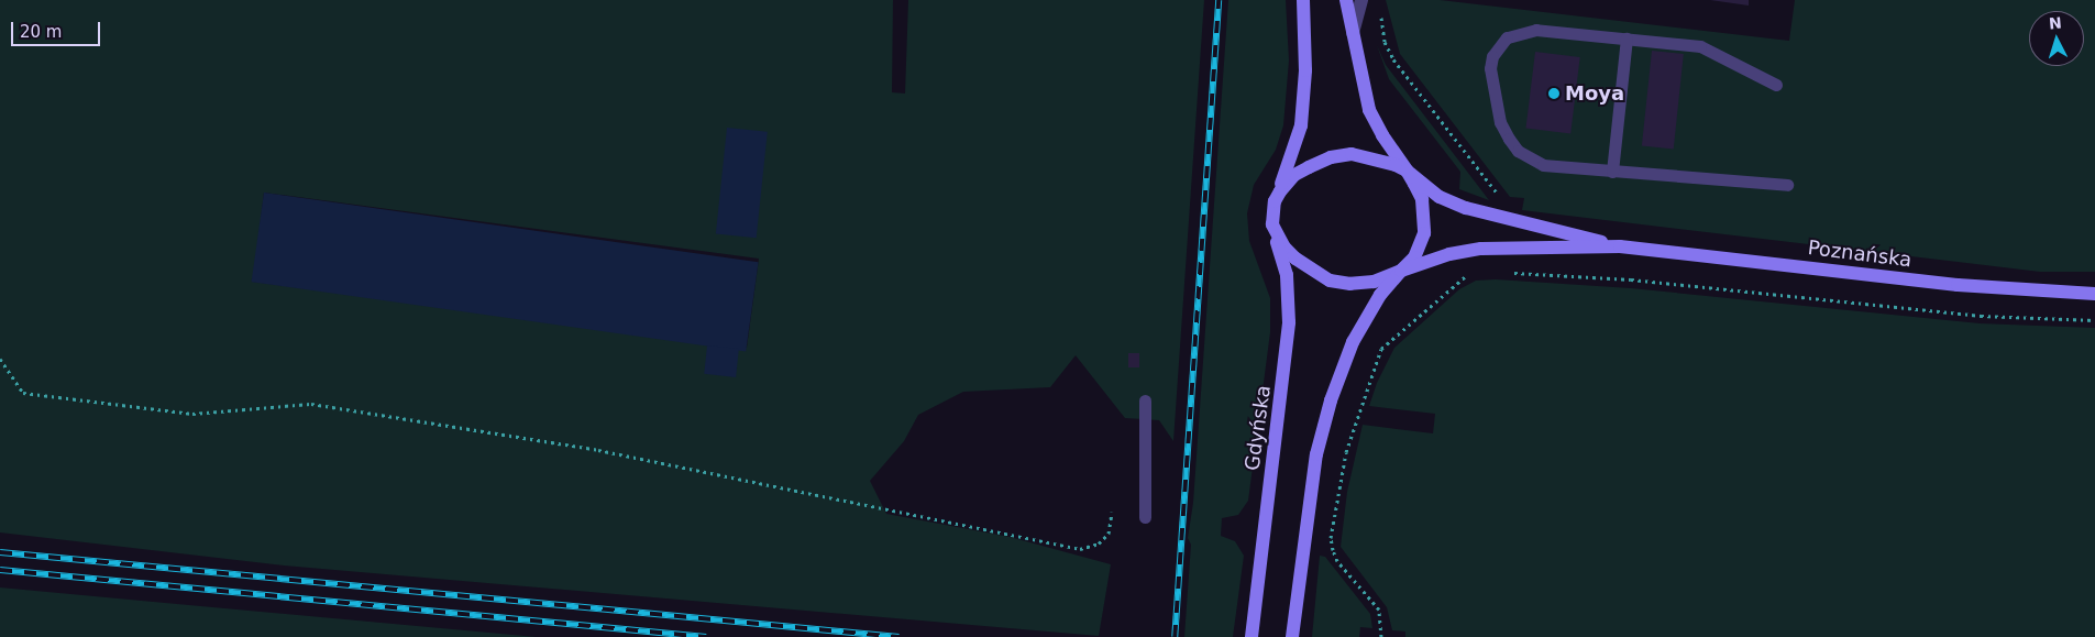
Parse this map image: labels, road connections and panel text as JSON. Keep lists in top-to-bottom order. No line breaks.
{"streets":{"main road":["Poznańska","Gdyńska"]},"crossings":[["Poznańska","Gdyńska"]],"places":["Moya"],"scale_bar":"20 m","north":"top"}
